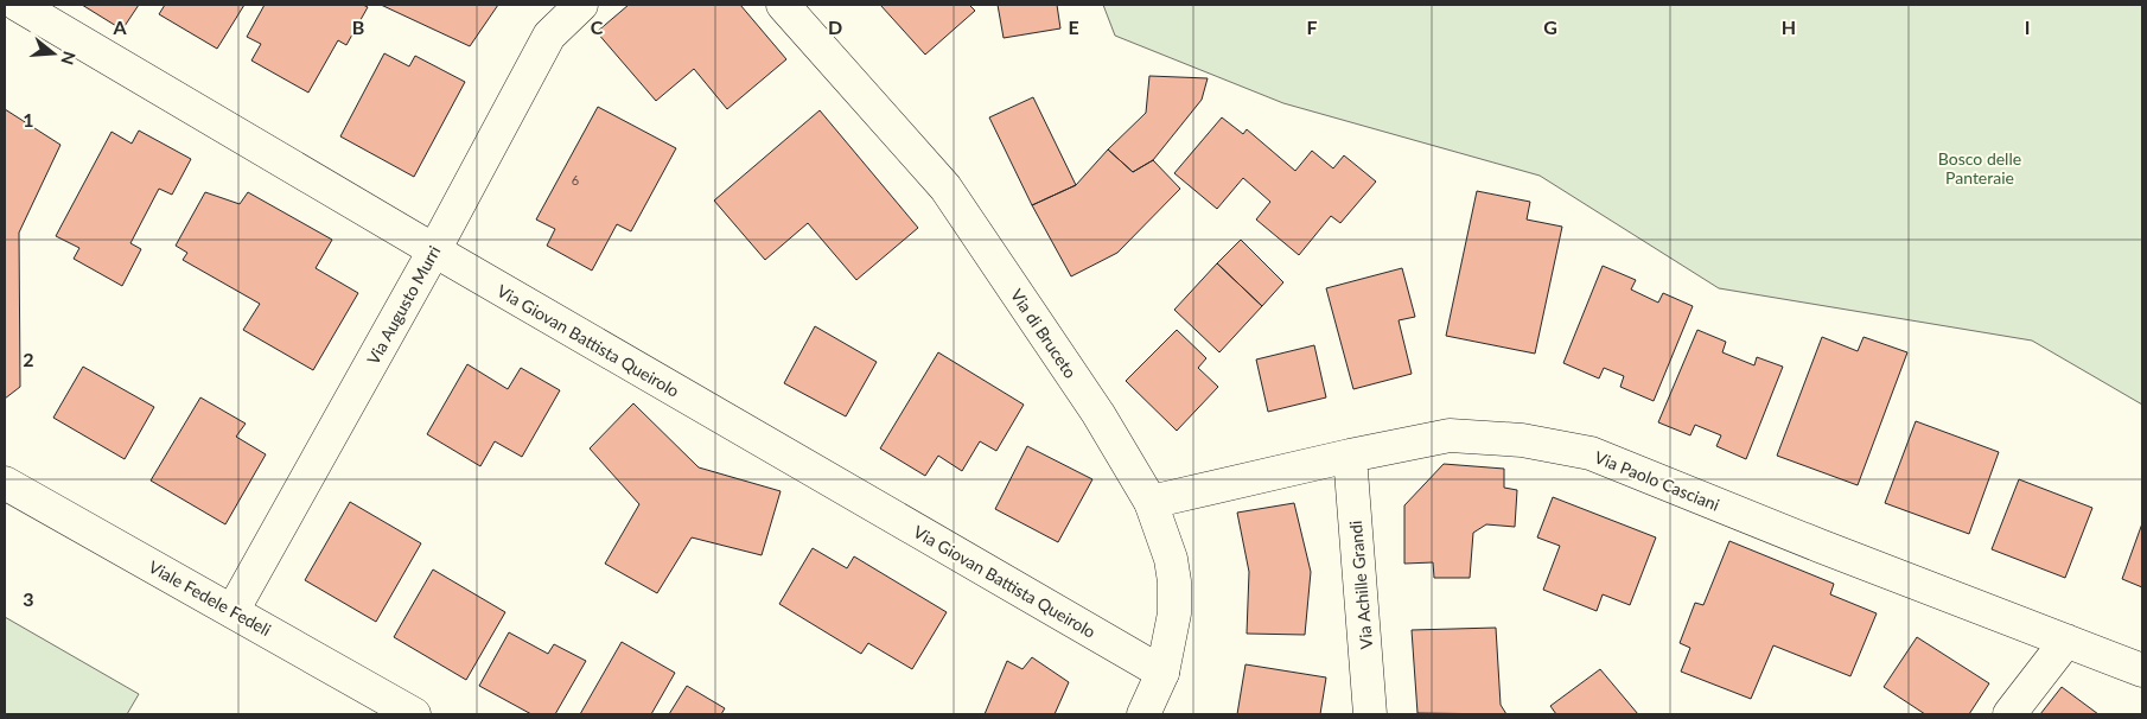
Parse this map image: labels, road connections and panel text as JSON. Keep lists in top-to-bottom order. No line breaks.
{"streets":{"street":["Via Augusto Murri","Via di Bruceto","Via Giovan Battista Queirolo","Via Paolo Casciani","Via Achille Grandi","Viale Fedele Fedeli"]},"crossings":[["Via Augusto Murri","Via Giovan Battista Queirolo"],["Via Augusto Murri","Viale Fedele Fedeli"],["Via di Bruceto","Via Giovan Battista Queirolo"],["Via di Bruceto","Via Paolo Casciani"],["Via Paolo Casciani","Via Achille Grandi"]],"parks":["Bosco delle Panteraie"],"house_numbers":["6"],"north":"right","grid":{"columns":["A","B","C","D","E","F","G","H","I"],"rows":["1","2","3"]}}
